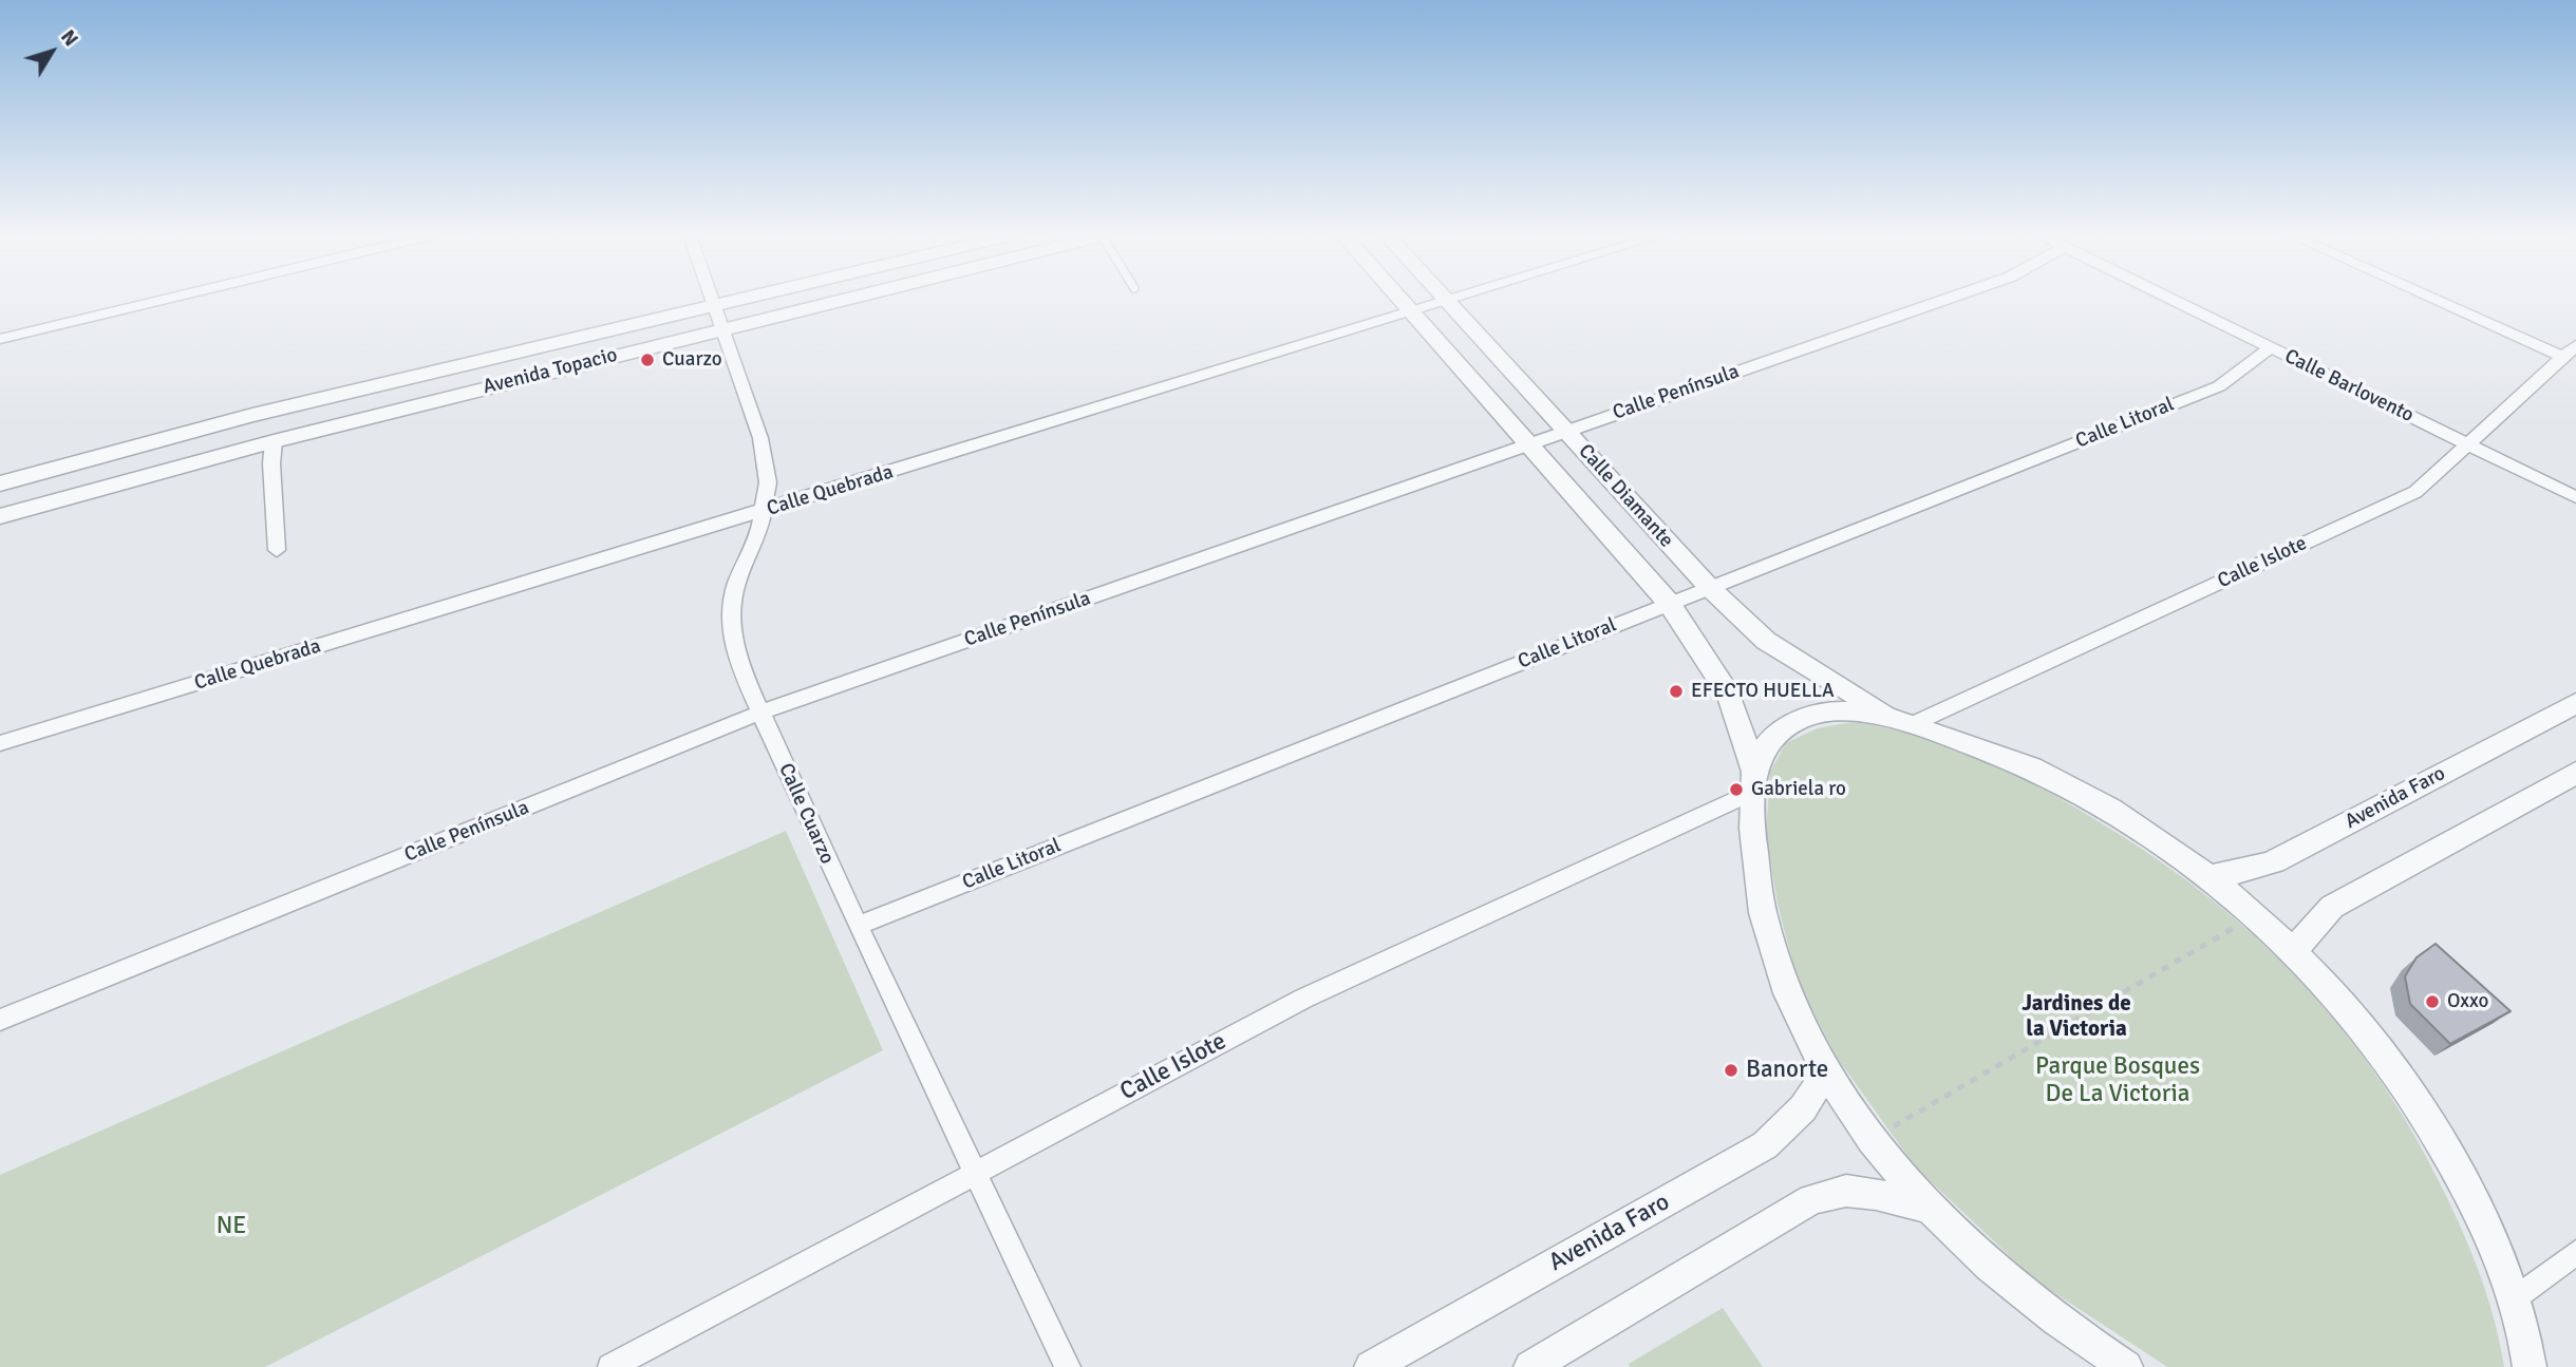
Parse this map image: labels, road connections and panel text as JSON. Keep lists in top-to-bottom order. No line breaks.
{"streets":{"street":["Avenida Topacio","Calle Barlovento","Calle Península","Calle Litoral","Calle Quebrada","Calle Diamante","Calle Islote","Avenida Faro","Calle Cuarzo"]},"crossings":[["Avenida Topacio","Calle Cuarzo"],["Calle Barlovento","Calle Litoral"],["Calle Barlovento","Calle Islote"],["Calle Península","Calle Diamante"],["Calle Península","Calle Cuarzo"],["Calle Litoral","Calle Diamante"],["Calle Litoral","Calle Cuarzo"],["Calle Quebrada","Calle Diamante"],["Calle Quebrada","Calle Cuarzo"],["Calle Diamante","Calle Islote"],["Calle Diamante","Avenida Faro"],["Calle Islote","Calle Cuarzo"]],"districts":["Jardines de la Victoria"],"parks":["Parque Bosques De La Victoria","NE"],"places":["Cuarzo","EFECTO HUELLA","Gabriela ro","Oxxo","Banorte"],"north":"top right"}
